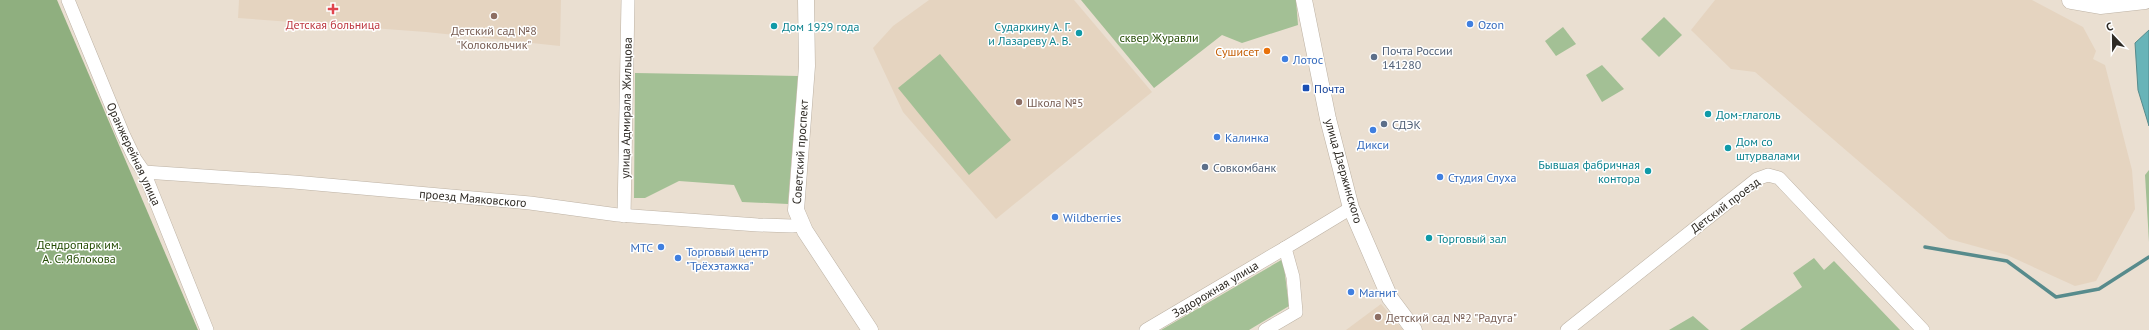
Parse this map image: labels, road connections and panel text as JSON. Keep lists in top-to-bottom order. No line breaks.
{"streets":{"street":["улица Адмирала Жильцова","Советский проспект","Оранжерейная улица","улица Дзержинского","проезд Маяковского","Детский проезд","Задорожная улица"]},"crossings":[["улица Адмирала Жильцова","проезд Маяковского"],["Советский проспект","проезд Маяковского"],["Оранжерейная улица","проезд Маяковского"],["улица Дзержинского","Задорожная улица"]],"parks":["сквер Журавли","Дендропарк им. А. С. Яблокова"],"places":{"health":["Детская больница"],"other":["Детский сад №8 \"Колокольчик\"","Ozon","Дом 1929 года","Сударкину А. Г. и Лазареву А. В.","Сушисет","Почта России 141280","Лотос","Школа №5","Дом-глаголь","СДЭК","Дикси","Калинка","Дом со штурвалами","Совкомбанк","Бывшая фабричная контора","Студия Слуха","Wildberries","Торговый зал","МТС","Торговый центр \"Трёхэтажка\"","Магнит","Детский сад №2 \"Радуга\""],"transit":["Почта"]},"north":"top"}
